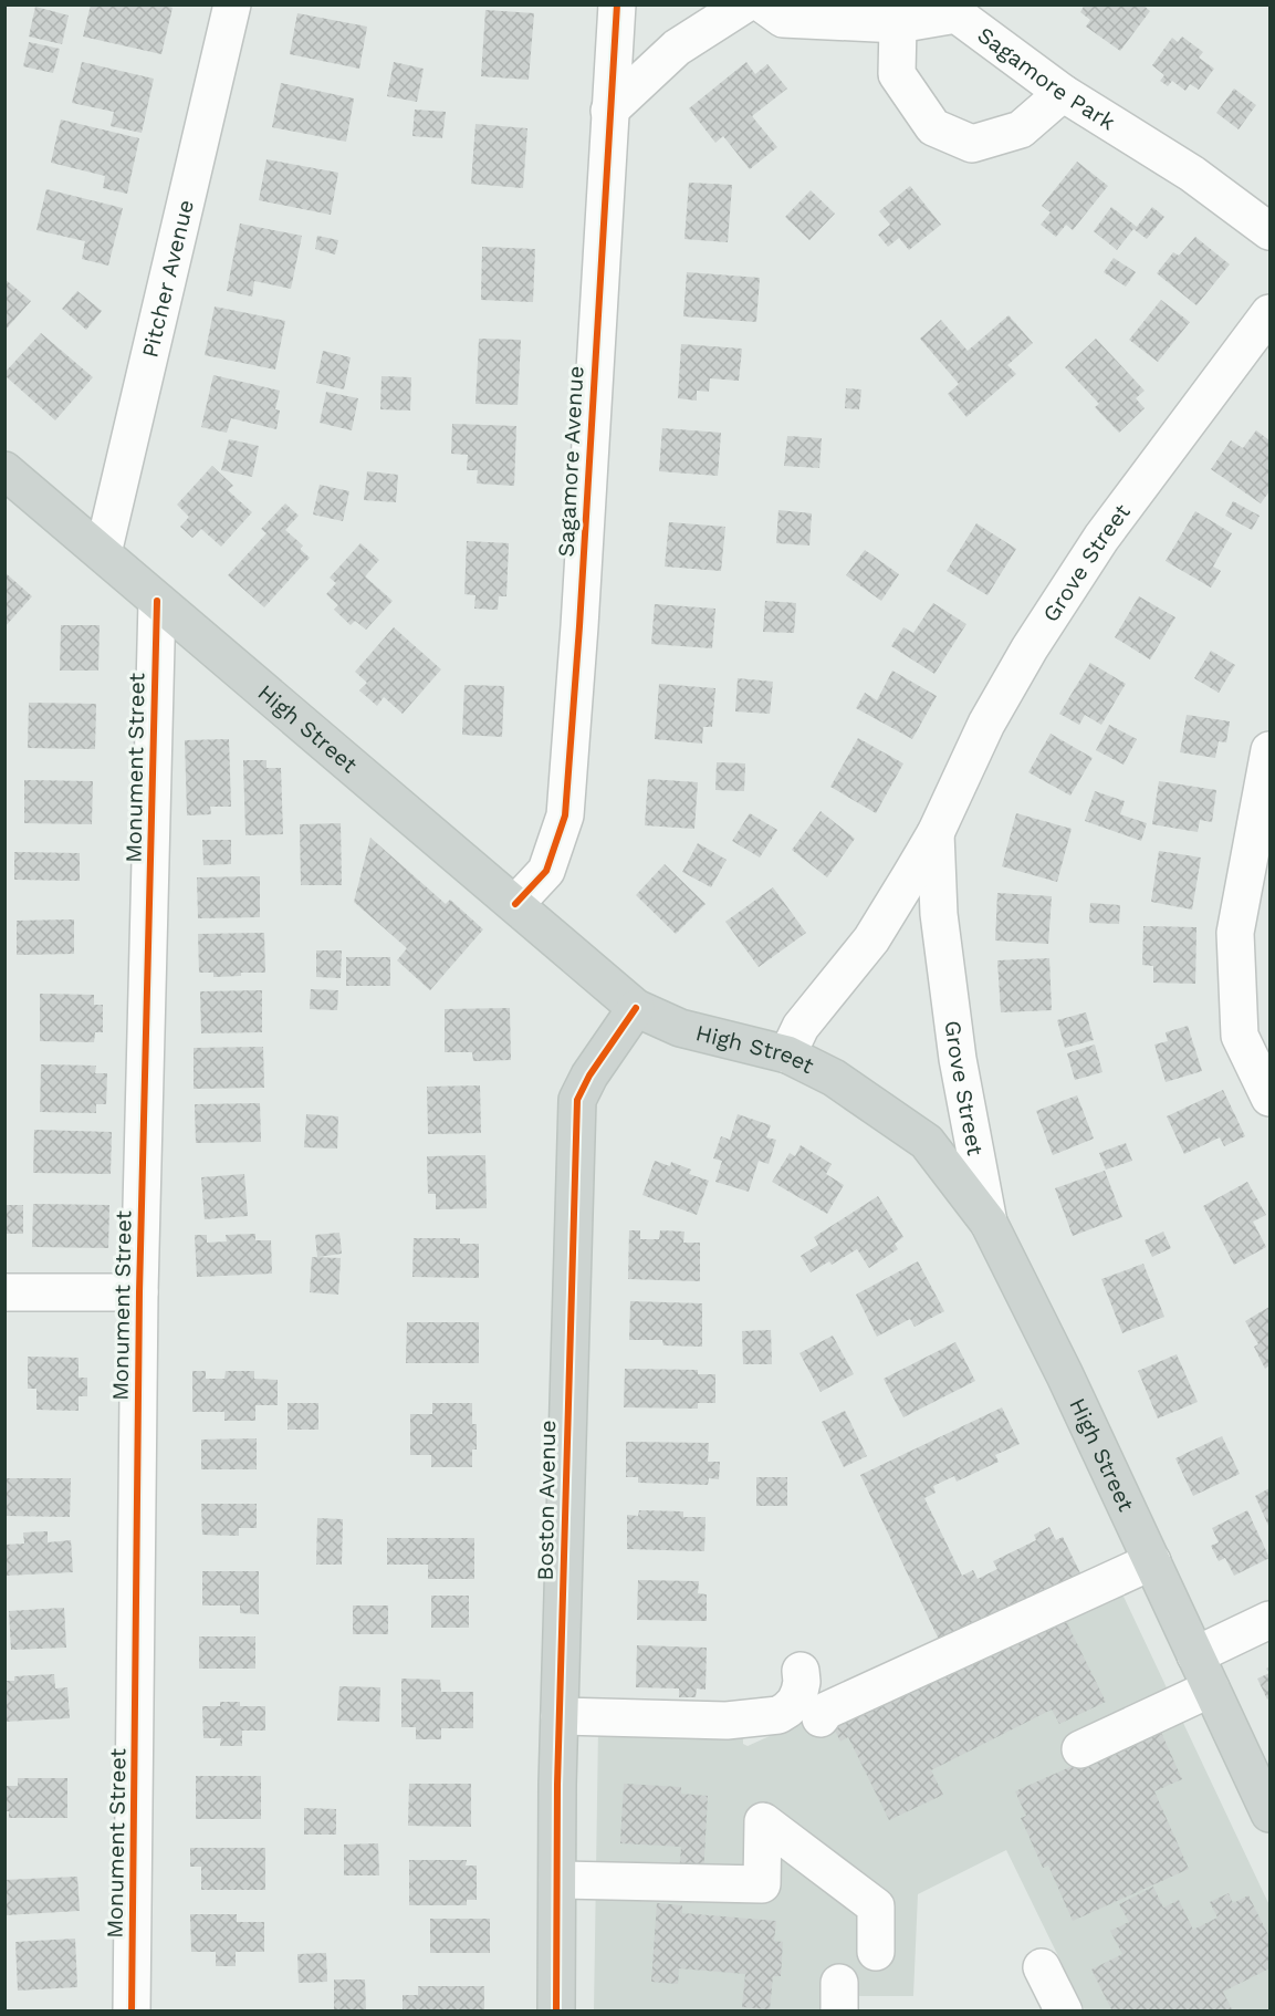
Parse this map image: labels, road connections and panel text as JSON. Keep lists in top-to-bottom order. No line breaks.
{"streets":{"main road":["High Street","Boston Avenue"],"street":["Sagamore Park","Pitcher Avenue","Sagamore Avenue","Grove Street","Monument Street"]},"crossings":[["Pitcher Avenue","High Street"],["Sagamore Avenue","High Street"],["Grove Street","High Street"],["High Street","Monument Street"],["High Street","Boston Avenue"]]}
